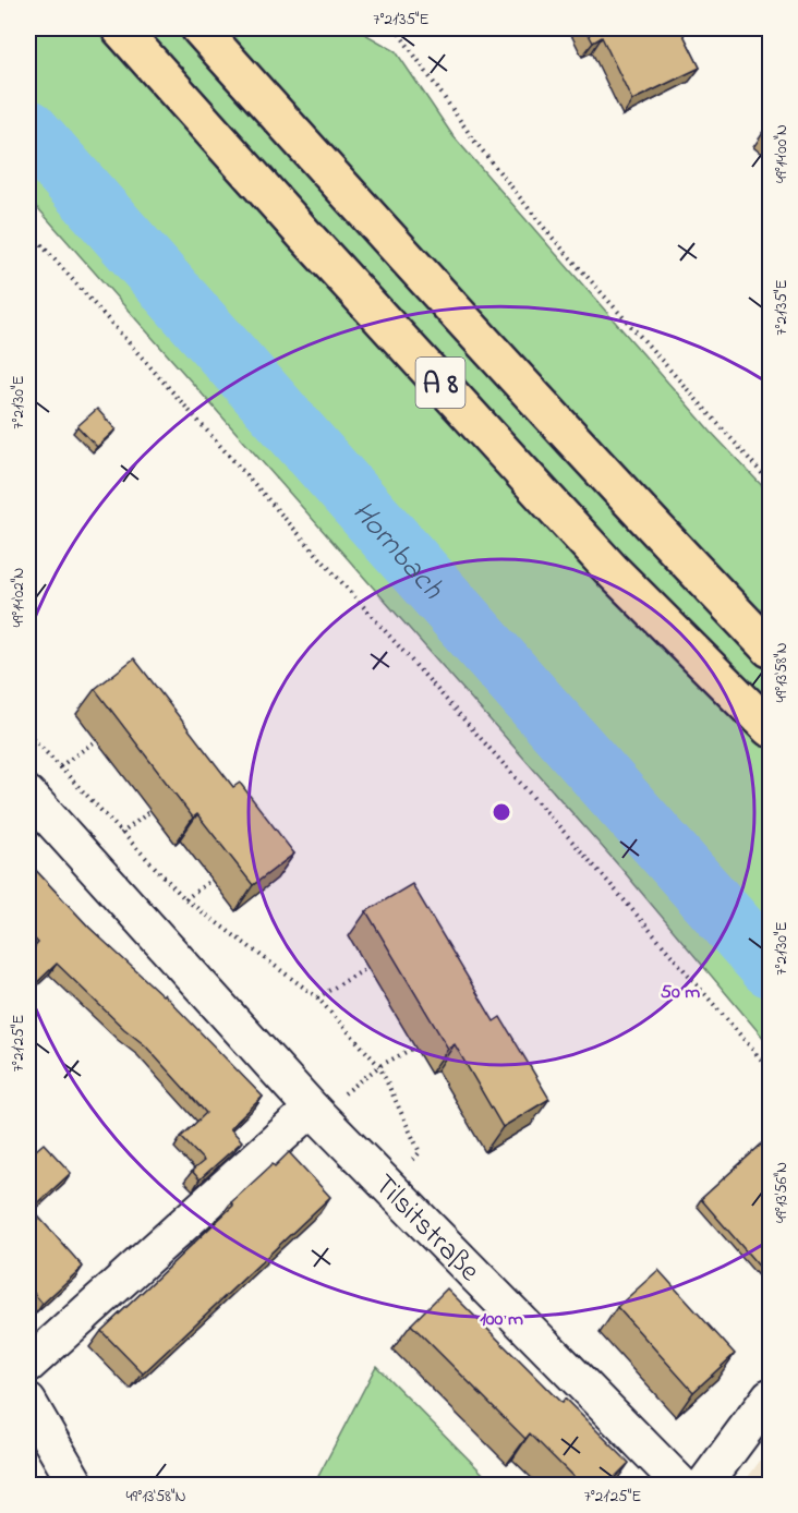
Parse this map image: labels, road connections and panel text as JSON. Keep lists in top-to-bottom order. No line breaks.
{"streets":{"highway":["A 8"],"street":["Tilsitstraße"]},"water":["Hornbach"],"coordinates":["7°21'35\"E","49°14'00\"N","7°21'30\"E","49°14'02\"N","49°13'58\"N","7°21'25\"E","49°13'56\"N"],"rings":["50 m","100 m"]}
